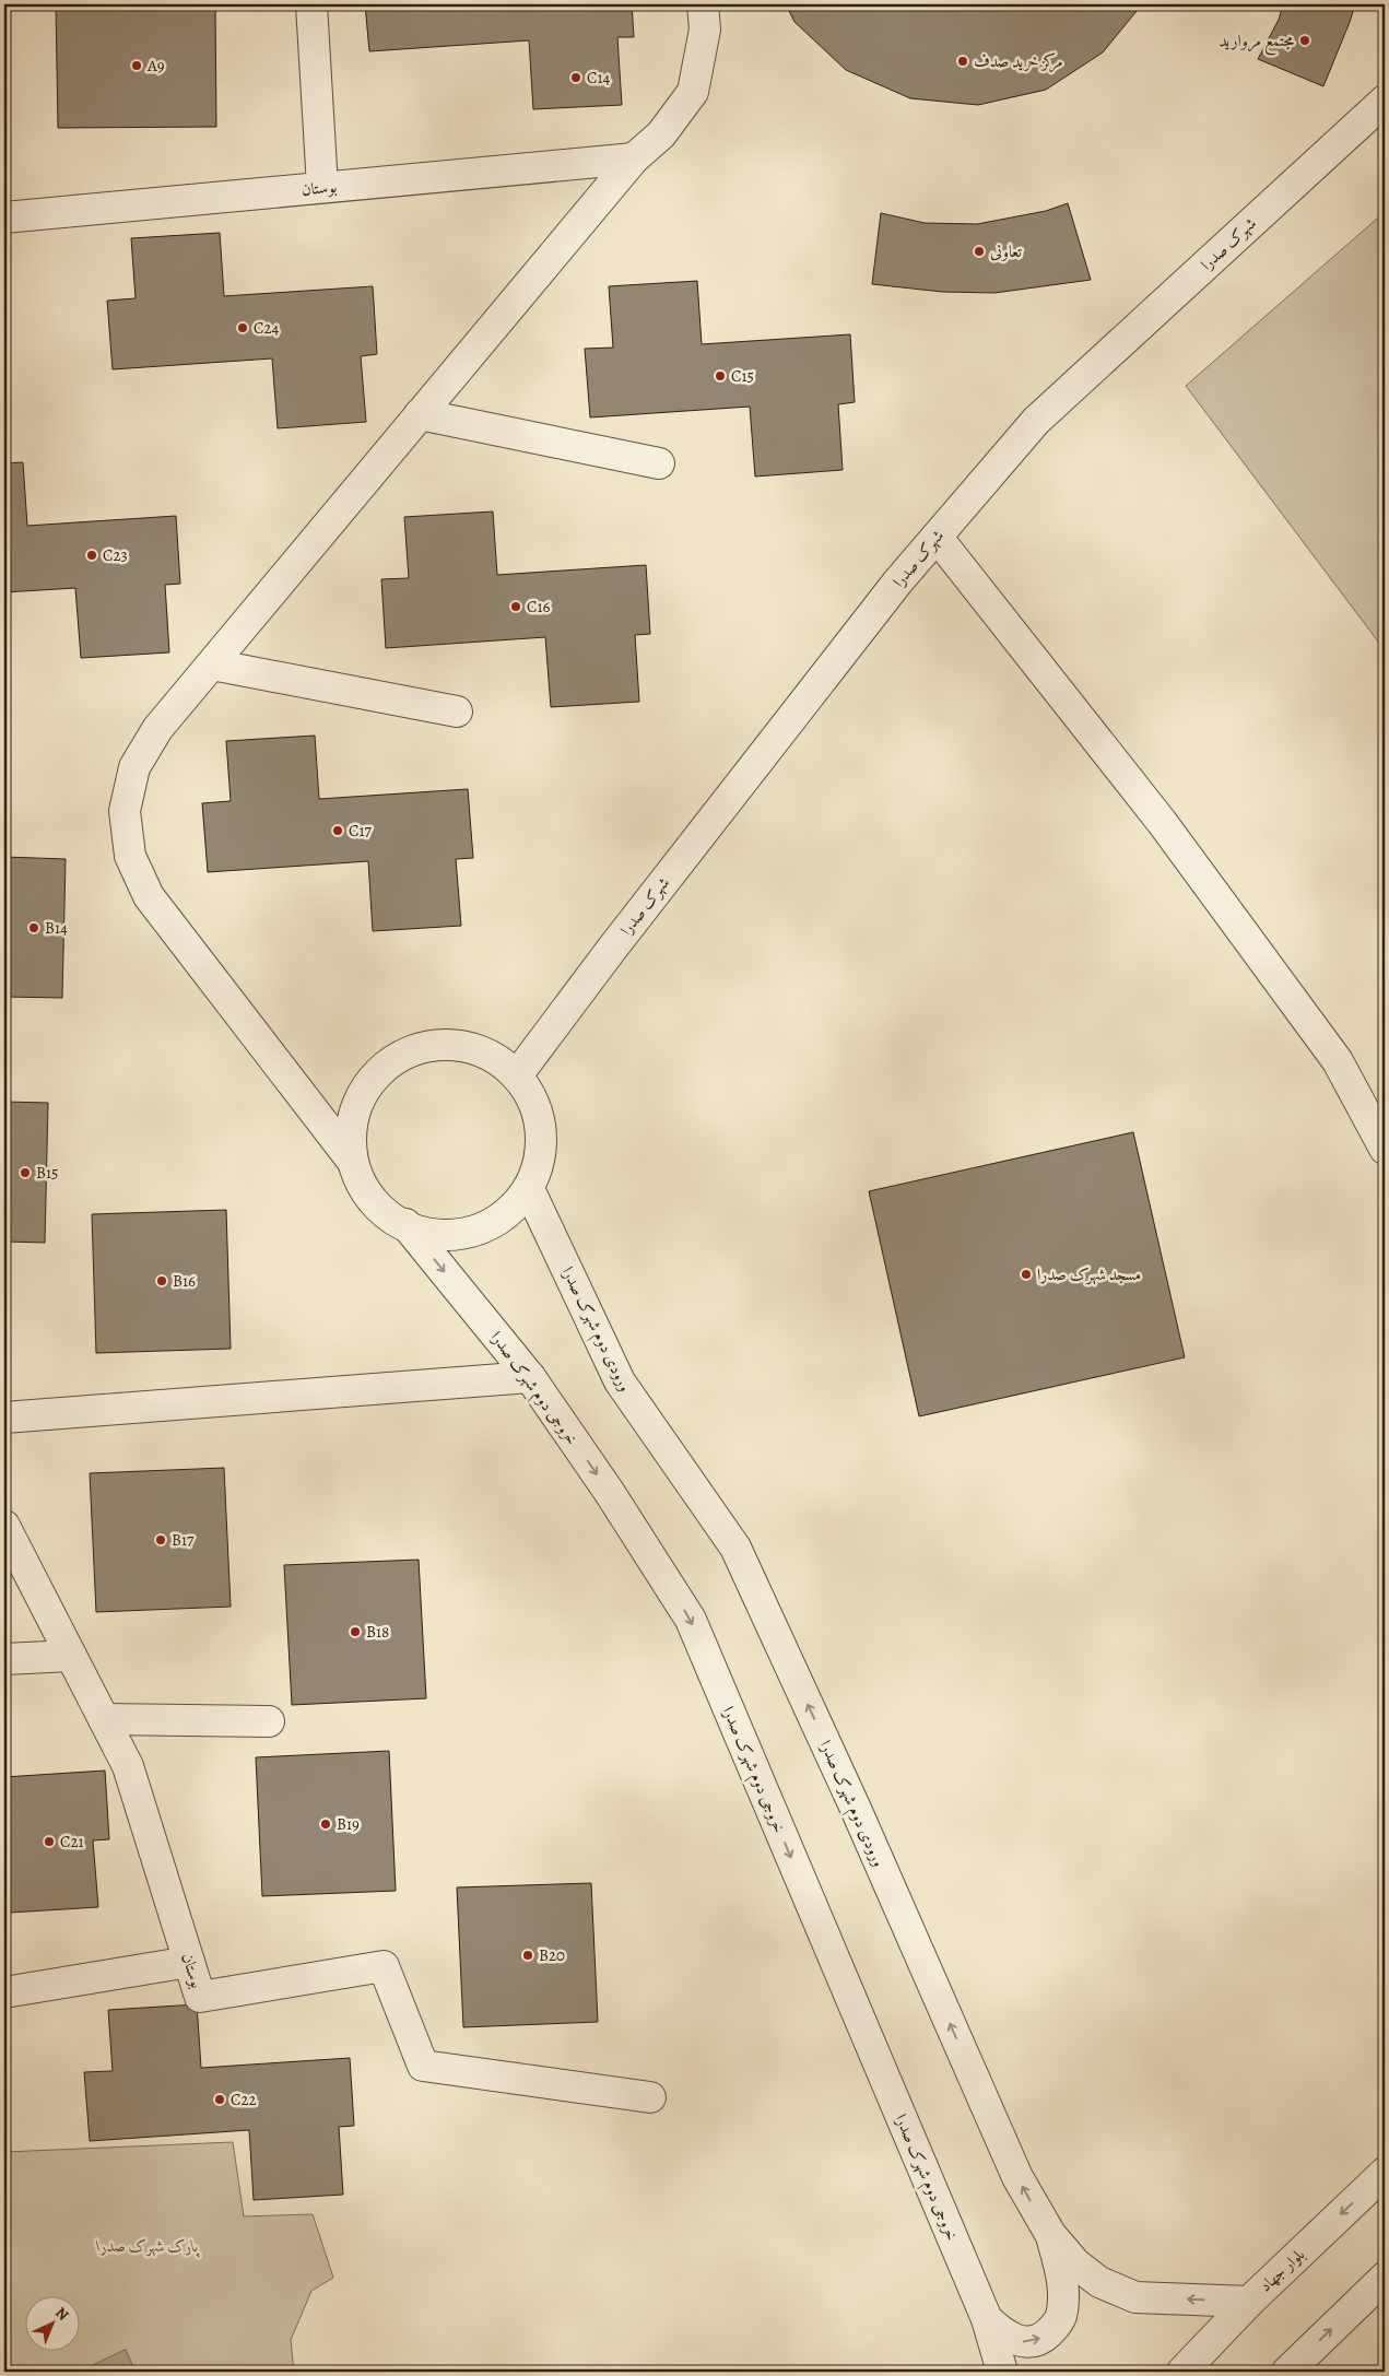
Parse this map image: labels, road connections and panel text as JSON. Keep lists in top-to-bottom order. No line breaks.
{"streets":{"street":["بوستان","شهرک صدرا","ورودی دوم شهرک صدرا","خروجی دوم شهرک صدرا","بلوار جهاد"]},"crossings":[["شهرک صدرا","ورودی دوم شهرک صدرا"],["شهرک صدرا","خروجی دوم شهرک صدرا"],["ورودی دوم شهرک صدرا","خروجی دوم شهرک صدرا"],["ورودی دوم شهرک صدرا","بلوار جهاد"]],"one_way":["ورودی دوم شهرک صدرا","خروجی دوم شهرک صدرا"],"parks":["پارک شهرک صدرا"],"places":["مجتمع مروارید","مرکز خرید صدف","A9","C14","تعاونی","C24","C15","C23","C16","C17","B14","B15","مسجد شهرک صدرا","B16","B17","B18","B19","C21","B20","C22"],"north":"top right"}
